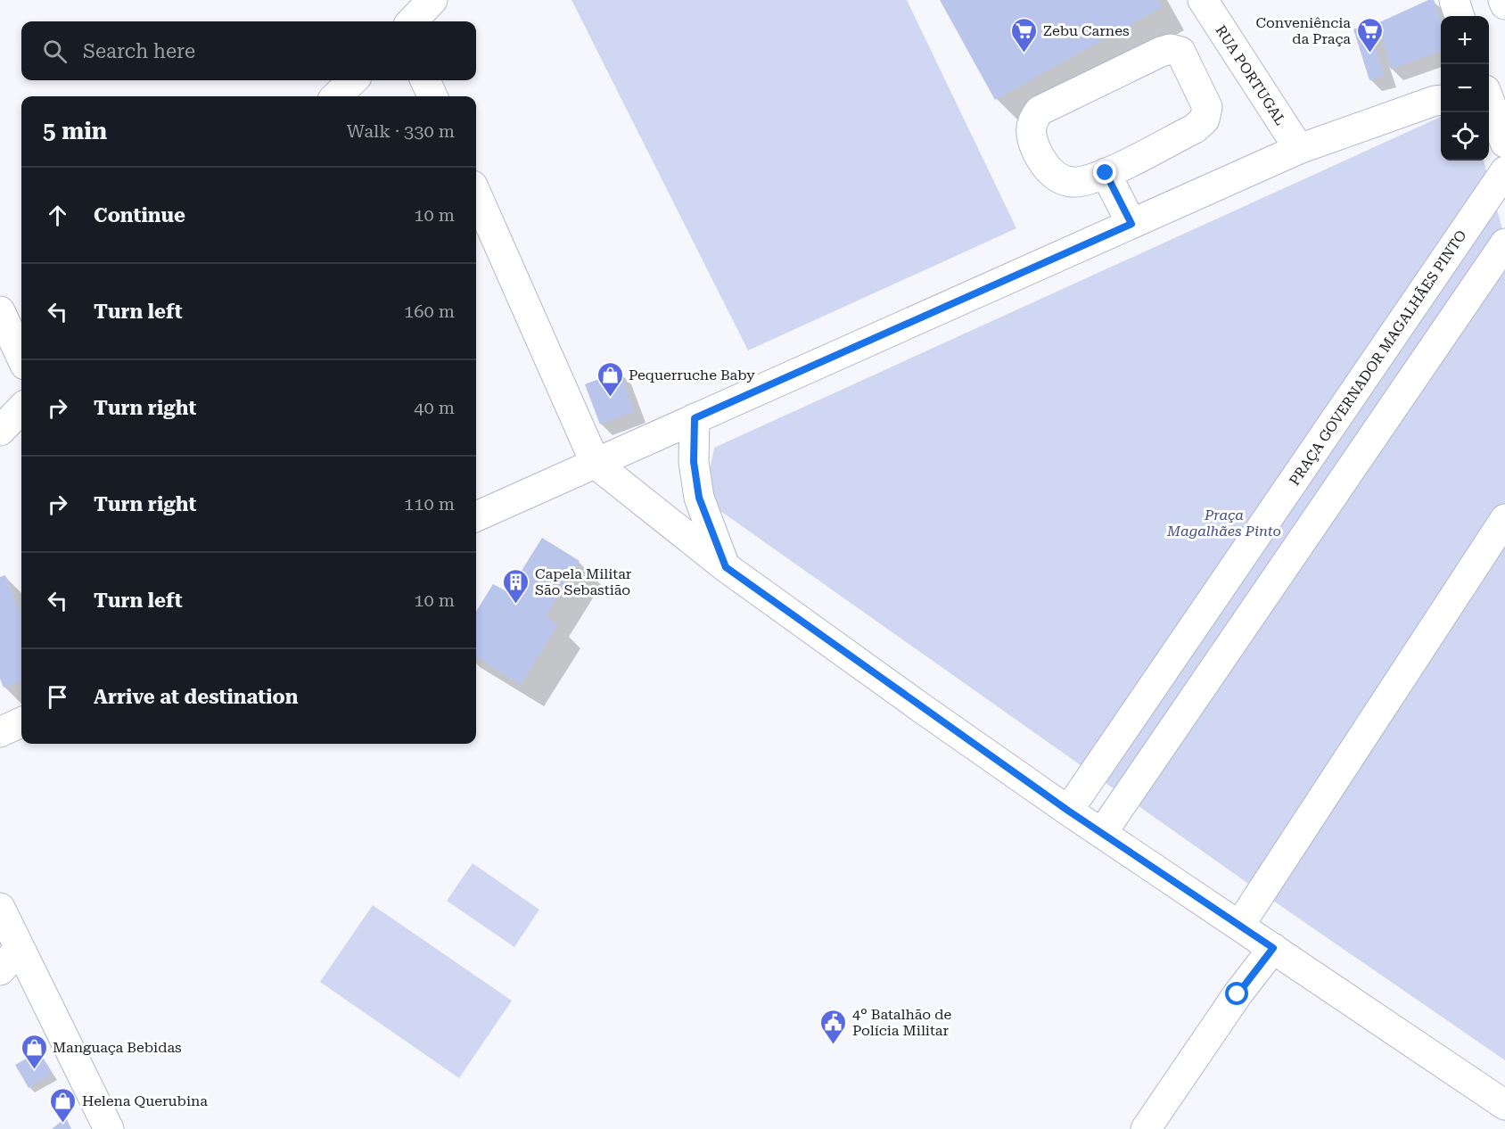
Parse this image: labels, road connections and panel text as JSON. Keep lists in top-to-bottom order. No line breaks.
{"streets":{"street":["RUA PORTUGAL","PRAÇA GOVERNADOR MAGALHÃES PINTO"]},"parks":["Praça Magalhães Pinto"],"places":{"supermarket":["Zebu Carnes","Conveniência da Praça"],"shop":["Pequerruche Baby","Manguaça Bebidas","Helena Querubina"],"building":["Capela Militar São Sebastião"],"public building":["4° Batalhão de Polícia Militar"]},"page":{"map_buttons":["+","−"],"search":"Search here","heading":["5 min","Walk · 330 m"],"list":[["Continue","10 m"],["Turn left","160 m"],["Turn right","40 m"],["Turn right","110 m"],["Turn left","10 m"],"Arrive at destination"]}}
